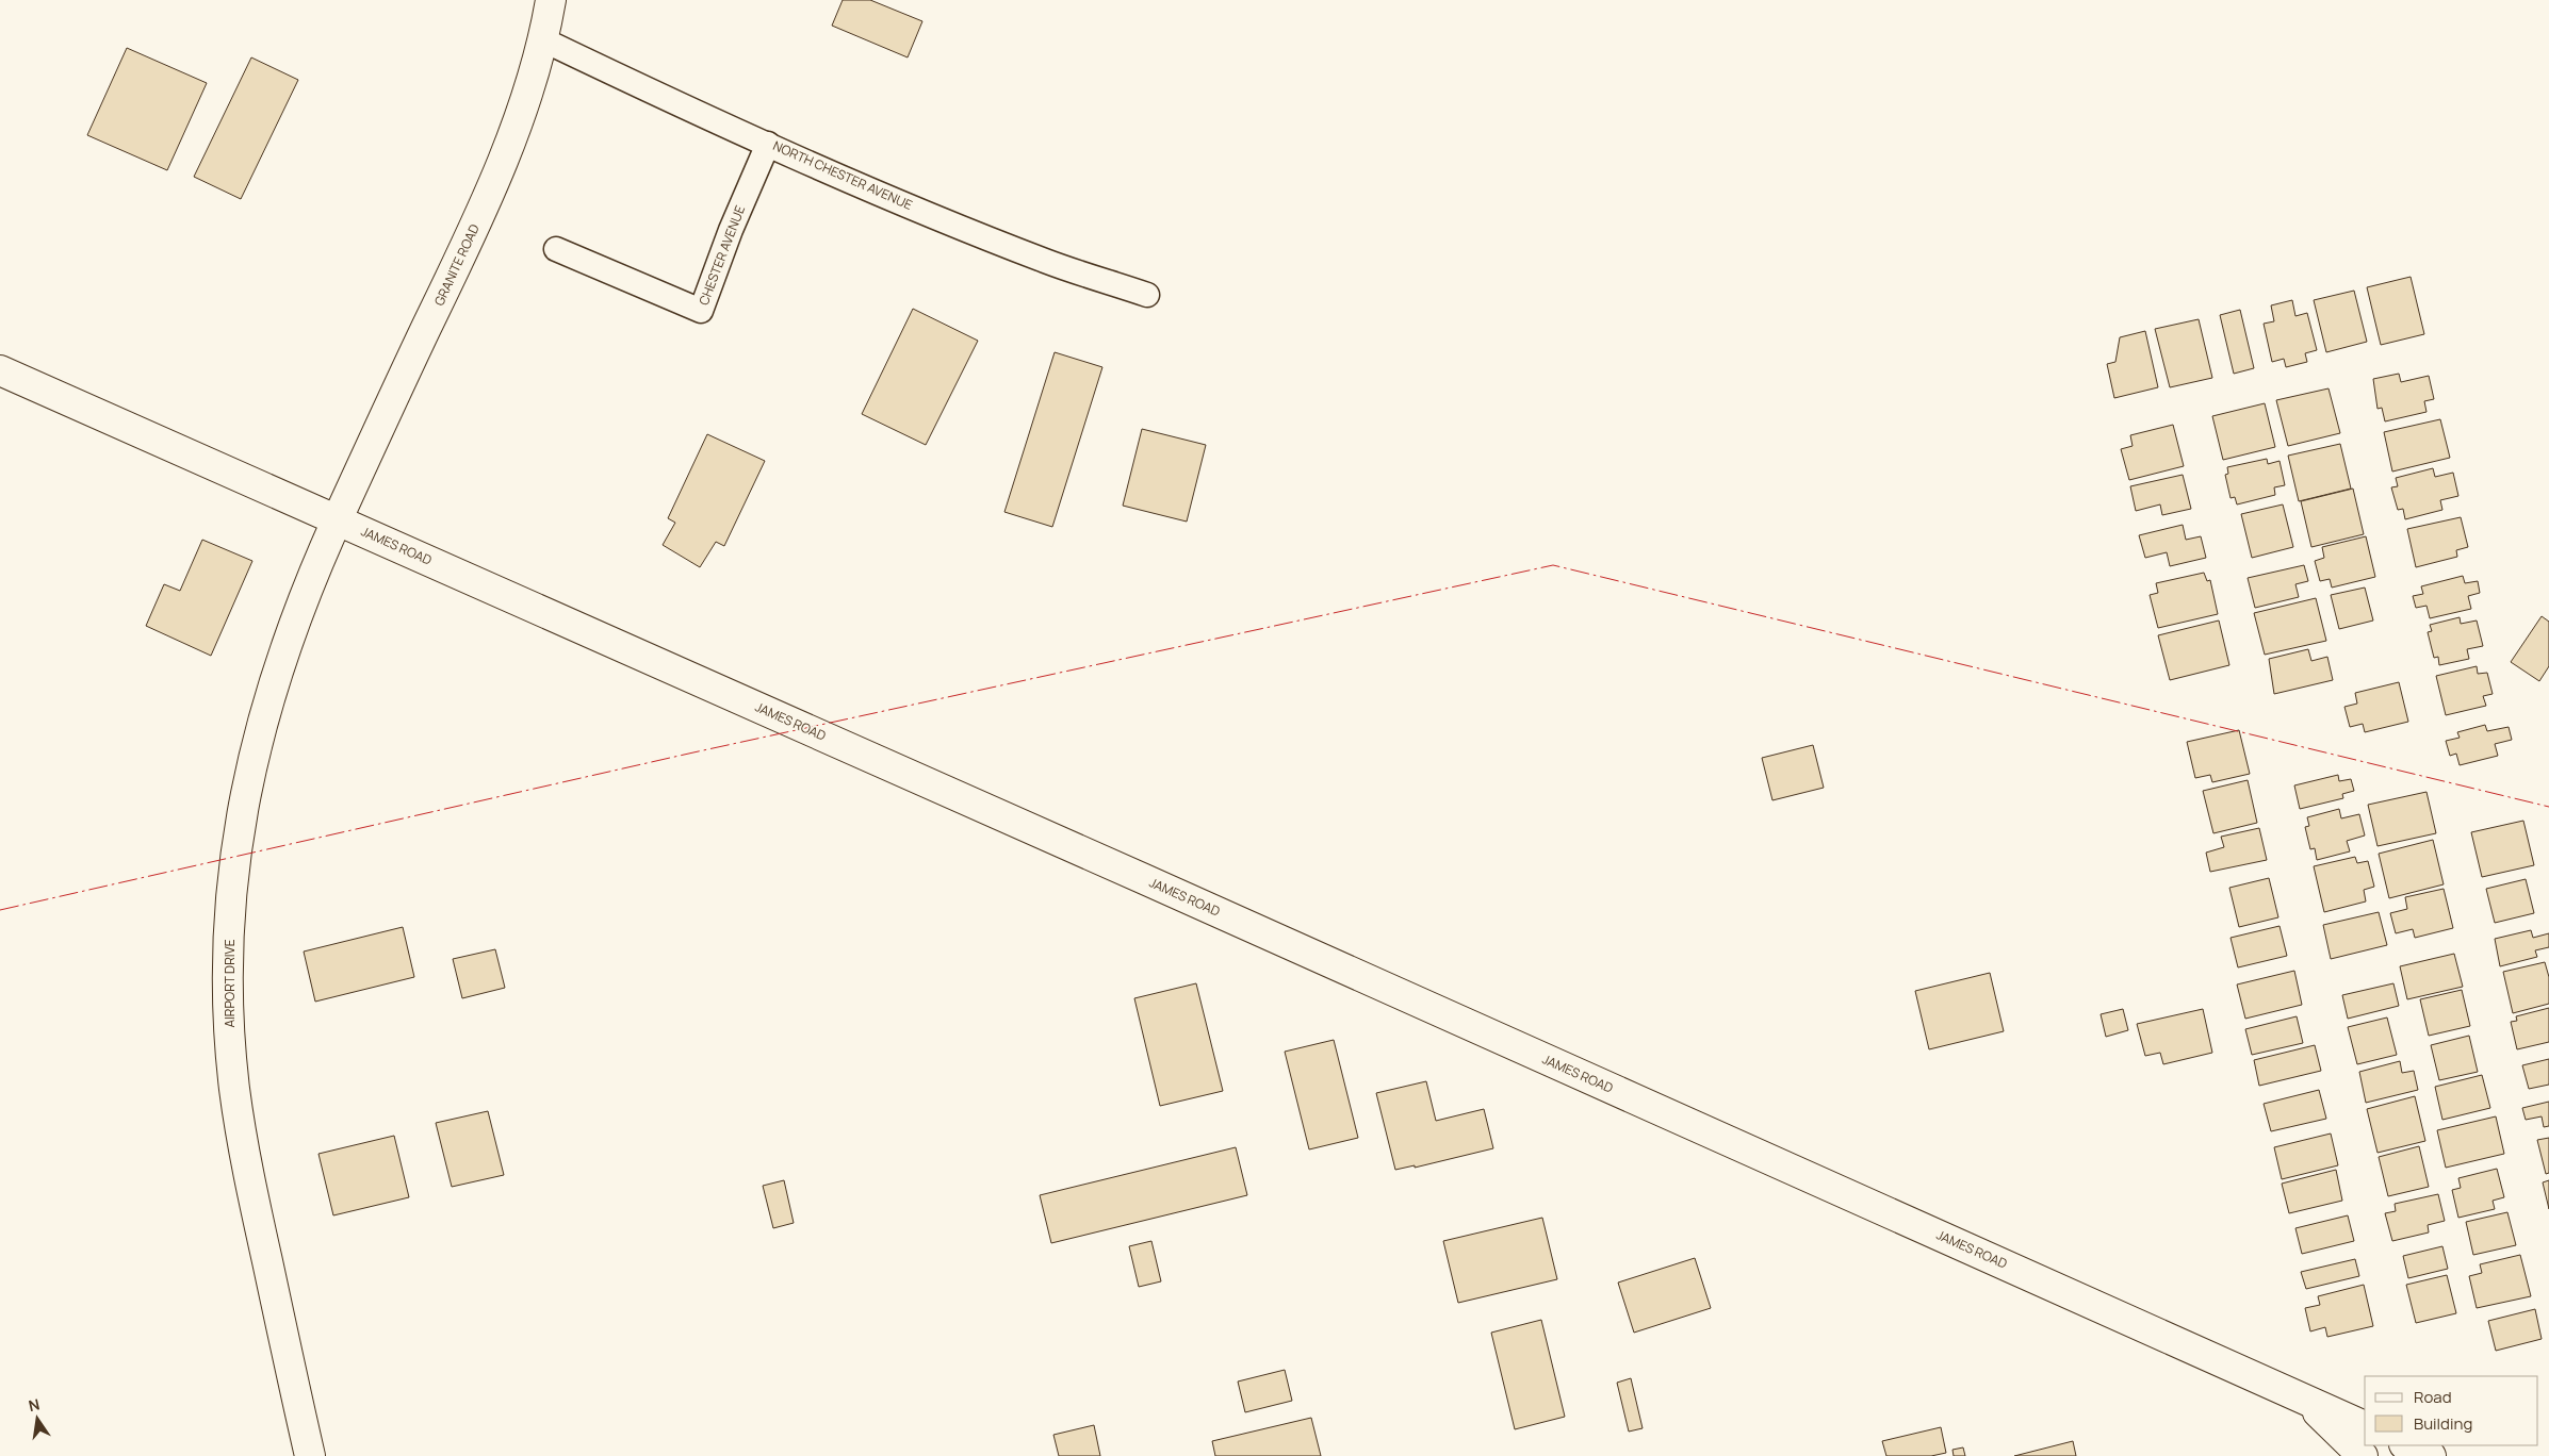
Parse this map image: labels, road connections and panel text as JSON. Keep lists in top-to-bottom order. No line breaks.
{"streets":{"main road":["GRANITE ROAD","JAMES ROAD","AIRPORT DRIVE"],"street":["NORTH CHESTER AVENUE","CHESTER AVENUE"]},"crossings":[["NORTH CHESTER AVENUE","CHESTER AVENUE"],["NORTH CHESTER AVENUE","GRANITE ROAD"],["GRANITE ROAD","JAMES ROAD"],["GRANITE ROAD","AIRPORT DRIVE"],["JAMES ROAD","AIRPORT DRIVE"]],"legend":["Road","Building"],"north":"top"}
